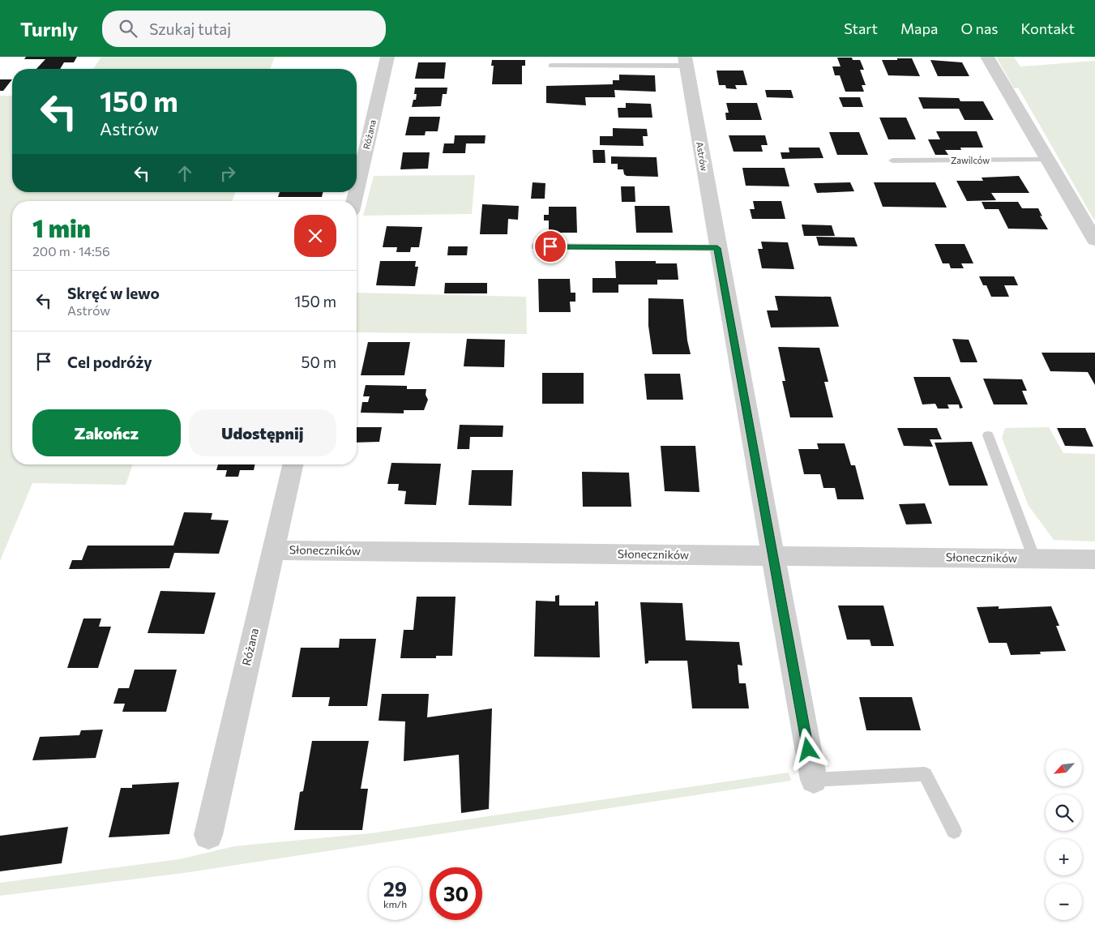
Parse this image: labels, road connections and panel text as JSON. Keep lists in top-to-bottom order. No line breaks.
{"streets":{"street":["Różana","Astrów","Słoneczników"],"lane":["Zawilców"]},"crossings":[["Różana","Słoneczników"],["Astrów","Słoneczników"]],"north":"bottom left","page":{"header":"Turnly","search":"Szukaj tutaj","nav":["Start","Mapa","O nas","Kontakt"],"turn":["150 m","Astrów"],"heading":["1 min","200 m · 14:56"],"list":[{"name":"Skręć w lewo","note":"Astrów","value":"150 m"},{"name":"Cel podróży","value":"50 m"}],"buttons":["Zakończ","Udostępnij"],"map_buttons":["+","−"],"speed":"29 km/h","limit":"30"}}
